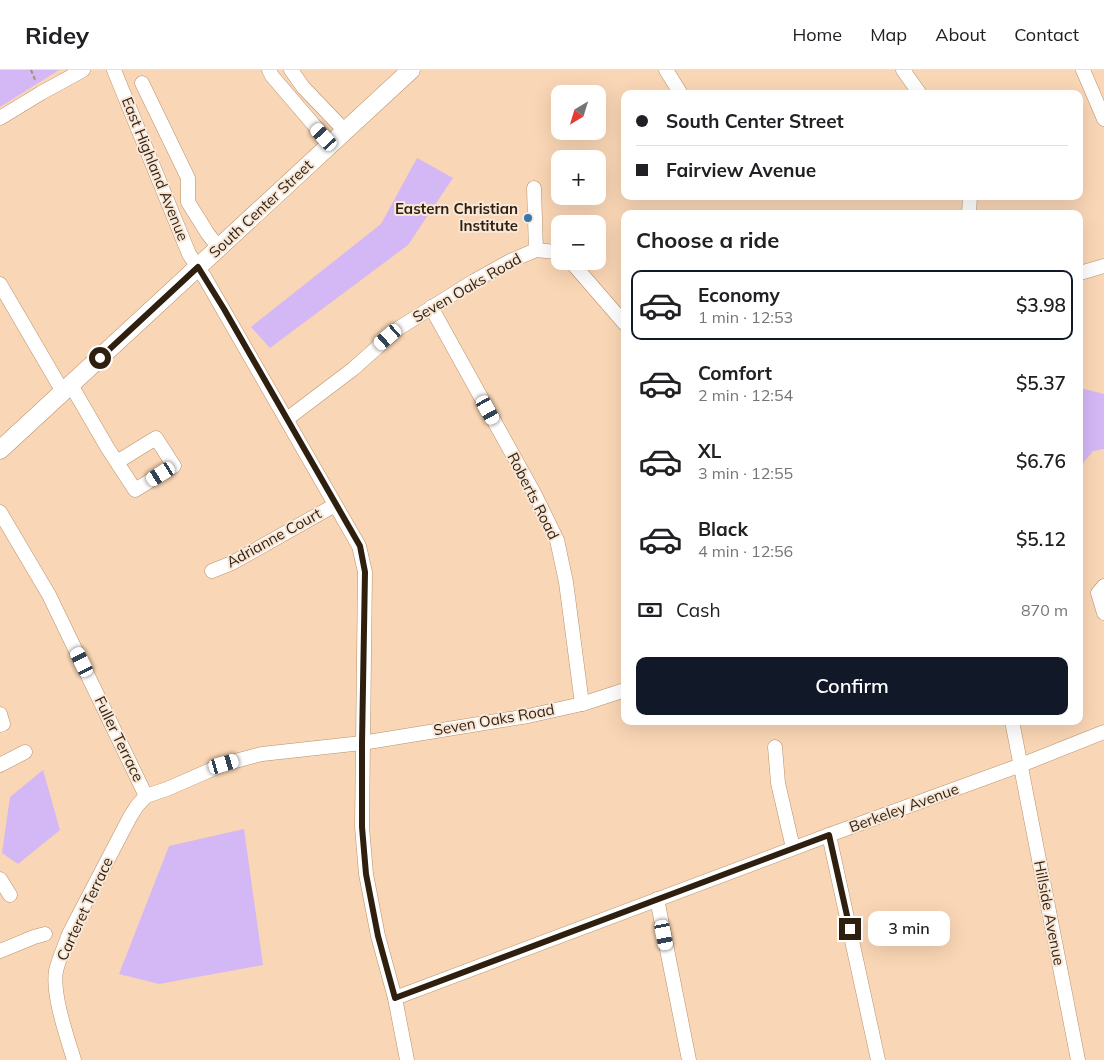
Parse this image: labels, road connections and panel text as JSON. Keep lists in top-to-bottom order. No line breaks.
{"streets":{"main road":["South Center Street"],"street":["East Highland Avenue","Seven Oaks Road","Roberts Road","Adrianne Court","Fuller Terrace","Berkeley Avenue","Carteret Terrace","Hillside Avenue"]},"crossings":[["East Highland Avenue","South Center Street"],["East Highland Avenue","Seven Oaks Road"],["East Highland Avenue","Adrianne Court"],["East Highland Avenue","Fuller Terrace"],["East Highland Avenue","Berkeley Avenue"],["Seven Oaks Road","Roberts Road"],["Seven Oaks Road","Fuller Terrace"],["Fuller Terrace","Carteret Terrace"],["Berkeley Avenue","Hillside Avenue"]],"places":["Eastern Christian Institute"],"north":"bottom left","page":{"header":"Ridey","nav":["Home","Map","About","Contact"],"map_buttons":["+","−"],"banner":["South Center Street","Fairview Avenue"],"heading":"Choose a ride","list":[{"name":"Economy","note":"1 min · 12:53","value":"$3.98"},{"name":"Comfort","note":"2 min · 12:54","value":"$5.37"},{"name":"XL","note":"3 min · 12:55","value":"$6.76"},{"name":"Black","note":"4 min · 12:56","value":"$5.12"}],"pay":["Cash","870 m"],"buttons":"Confirm","bubble":"3 min"}}
